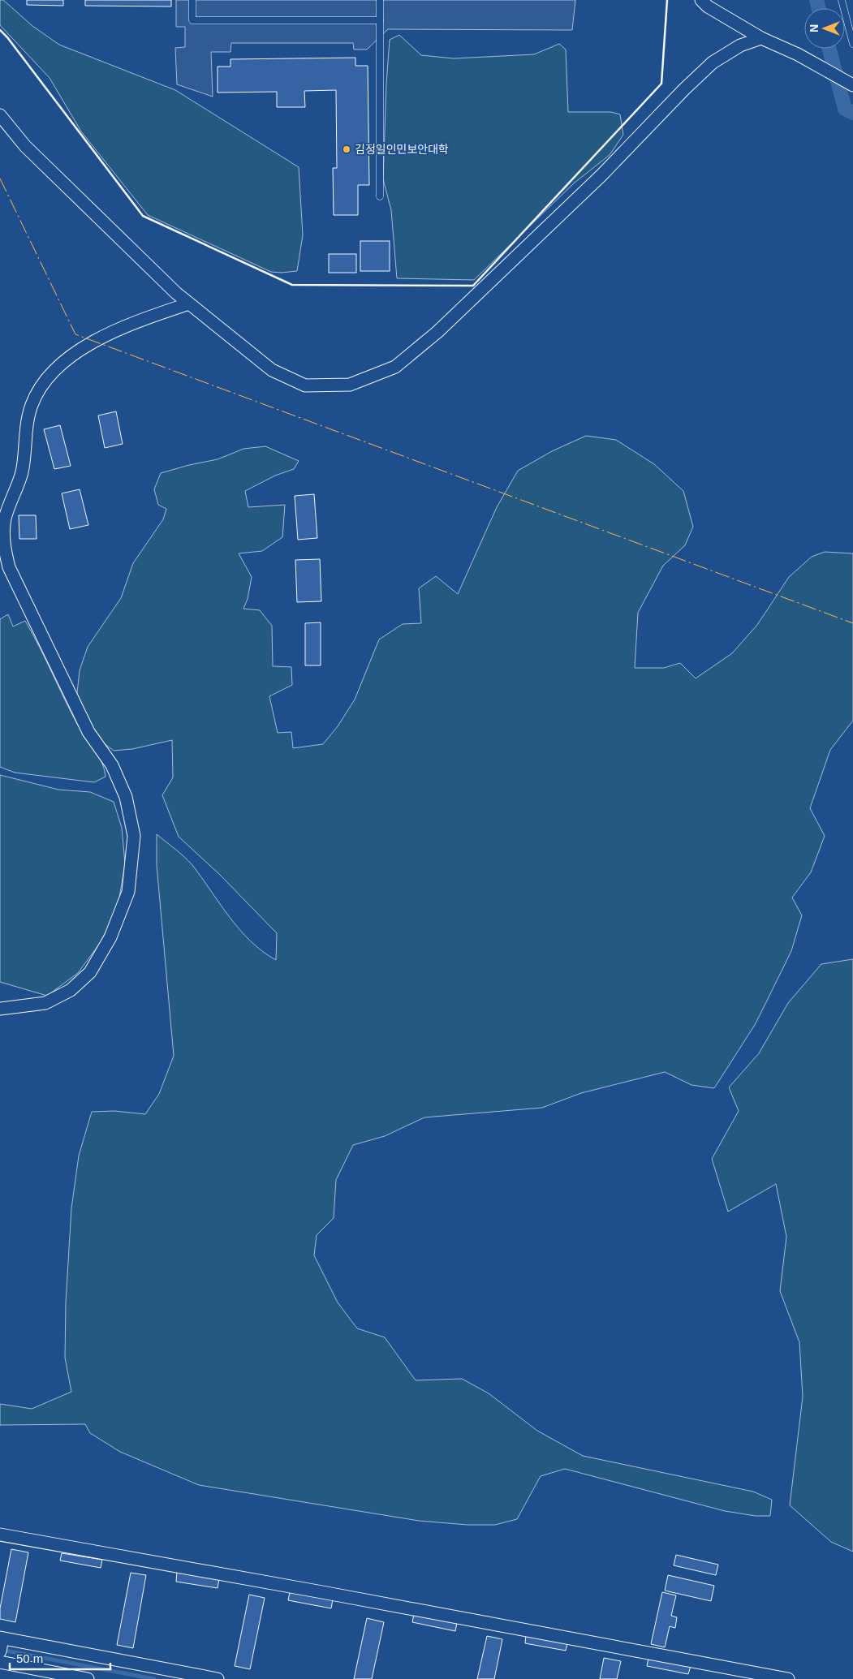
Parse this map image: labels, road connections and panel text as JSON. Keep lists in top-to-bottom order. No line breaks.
{"places":["김정일인민보안대학"],"scale_bar":"50 m","north":"left"}
